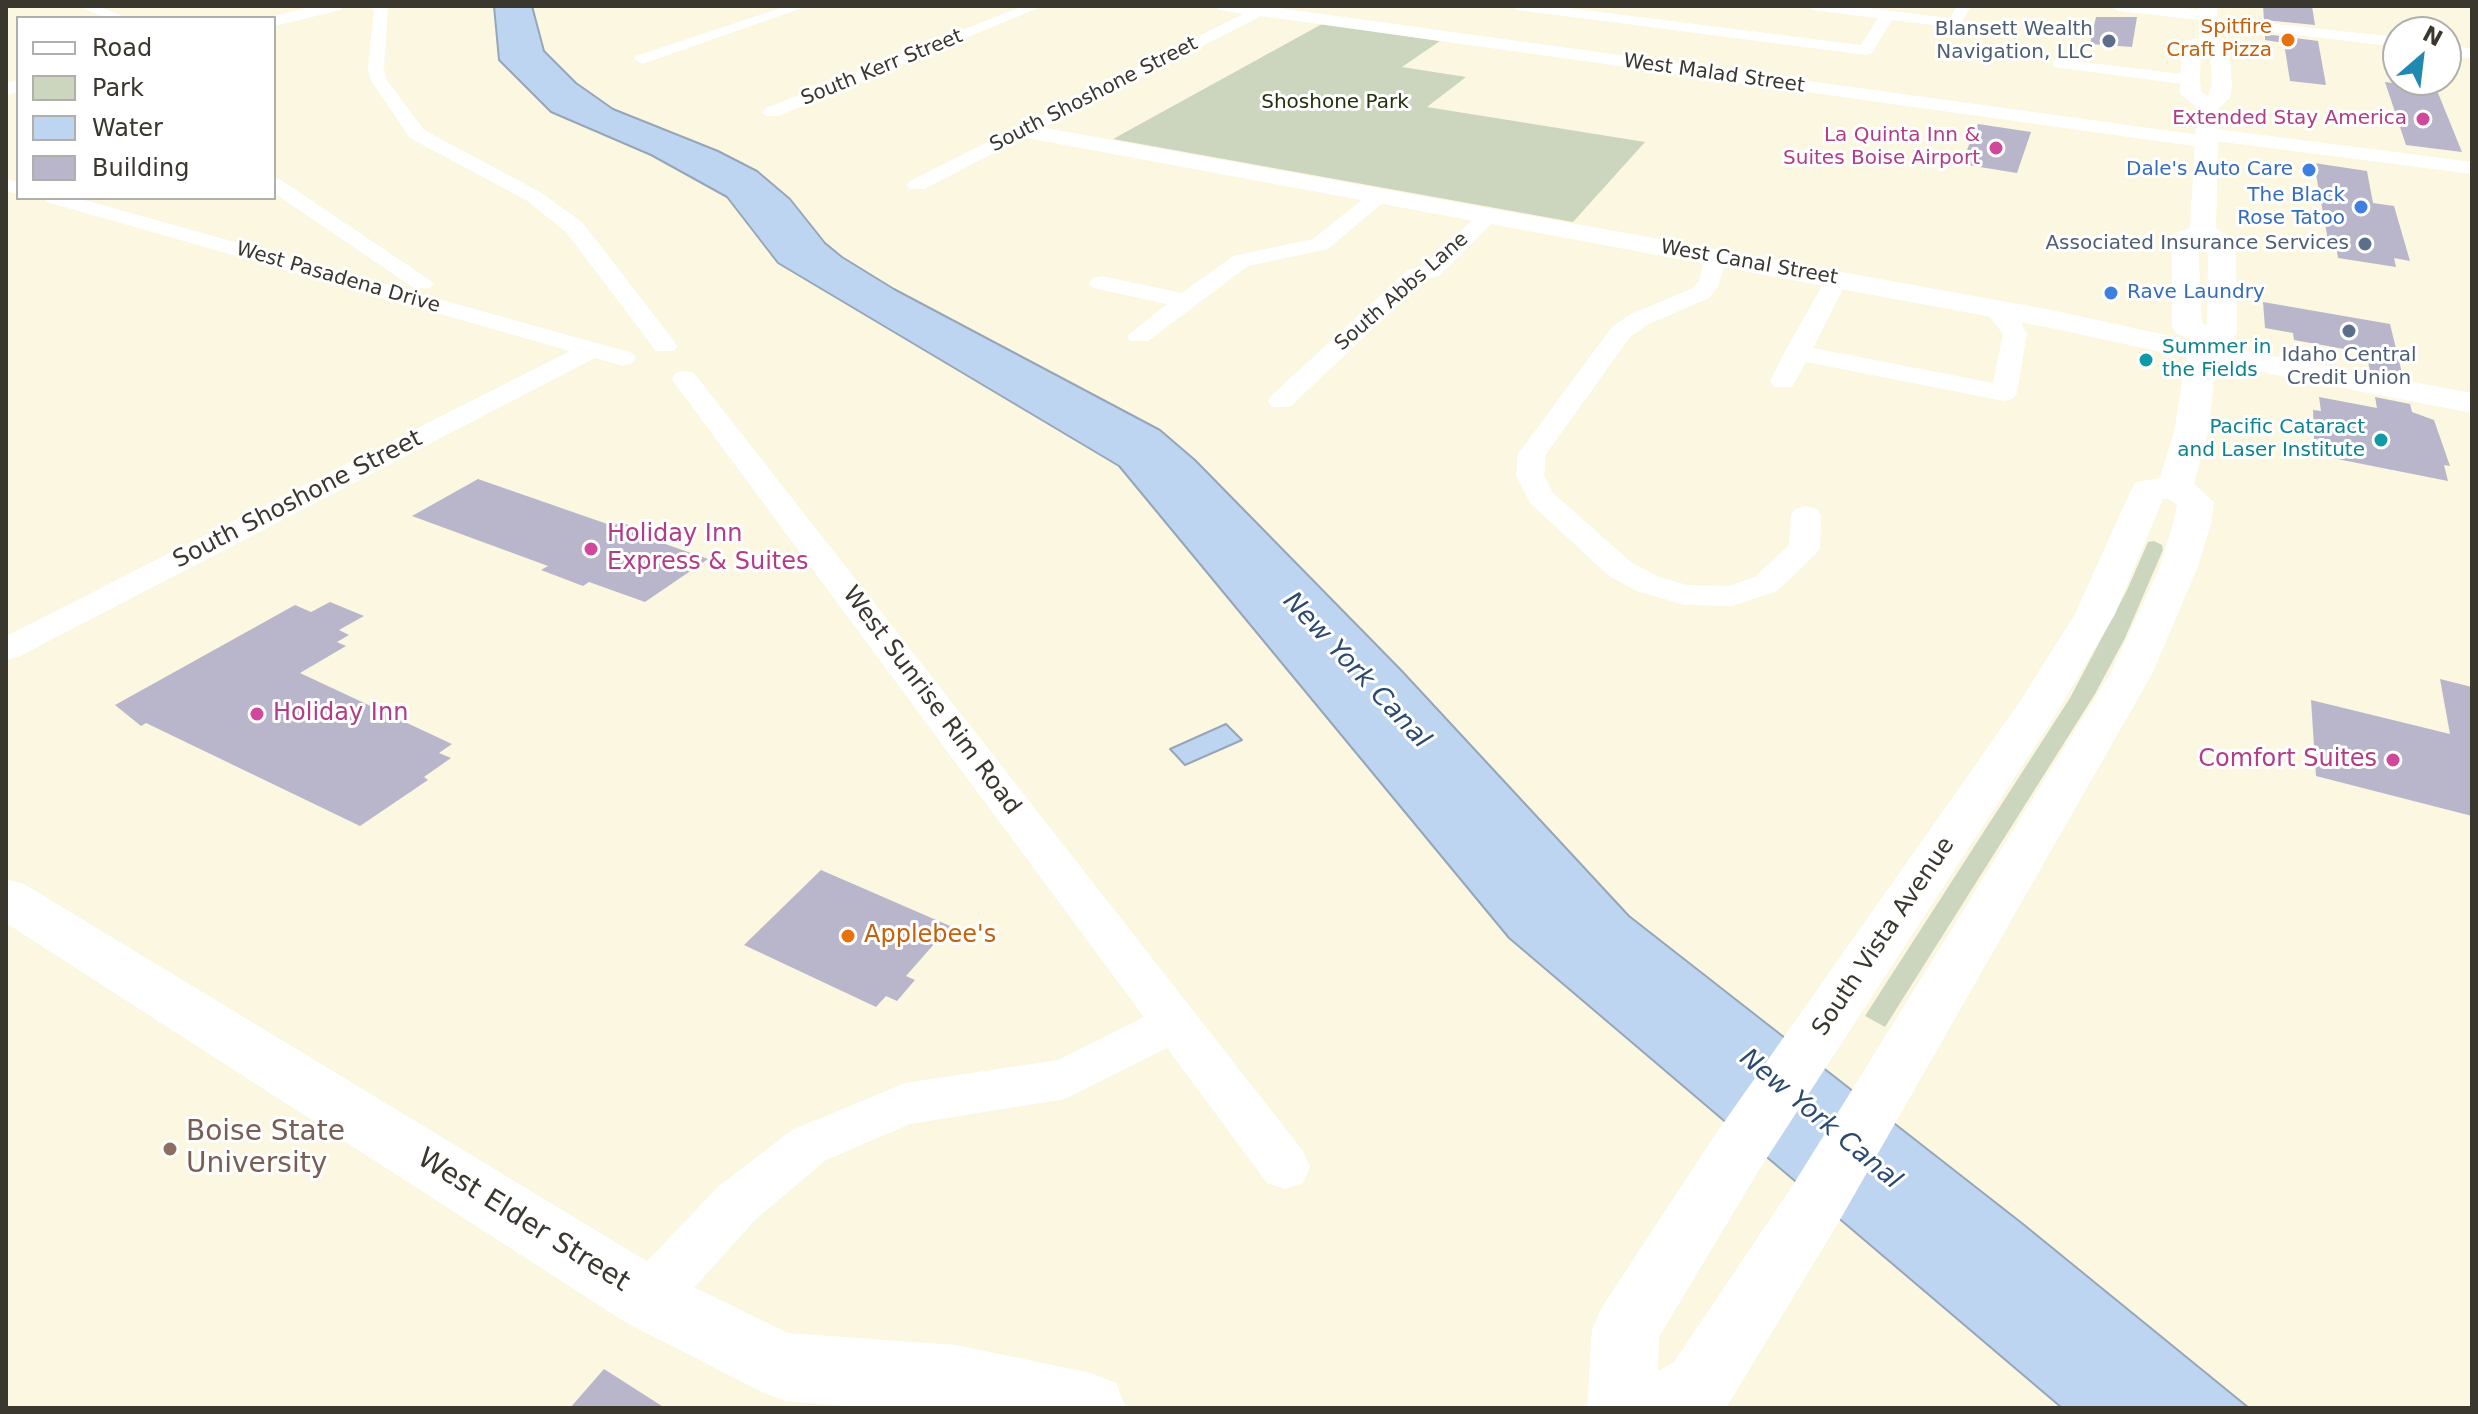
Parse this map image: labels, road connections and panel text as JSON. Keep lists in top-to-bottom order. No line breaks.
{"streets":{"main road":["West Canal Street","South Vista Avenue","West Elder Street"],"street":["South Kerr Street","West Malad Street","South Shoshone Street","West Pasadena Drive","South Abbs Lane","West Sunrise Rim Road"]},"crossings":[["West Malad Street","South Shoshone Street"],["South Shoshone Street","West Canal Street"],["South Shoshone Street","West Pasadena Drive"],["West Canal Street","South Abbs Lane"]],"water":["New York Canal"],"parks":["Shoshone Park"],"places":["Spitfire Craft Pizza","Blansett Wealth Navigation, LLC","Extended Stay America","La Quinta Inn & Suites Boise Airport","Dale's Auto Care","The Black Rose Tatoo","Associated Insurance Services","Rave Laundry","Idaho Central Credit Union","Summer in the Fields","Pacific Cataract and Laser Institute","Holiday Inn Express & Suites","Holiday Inn","Comfort Suites","Applebee's","Boise State University"],"legend":["Road","Park","Water","Building"],"north":"top right"}
